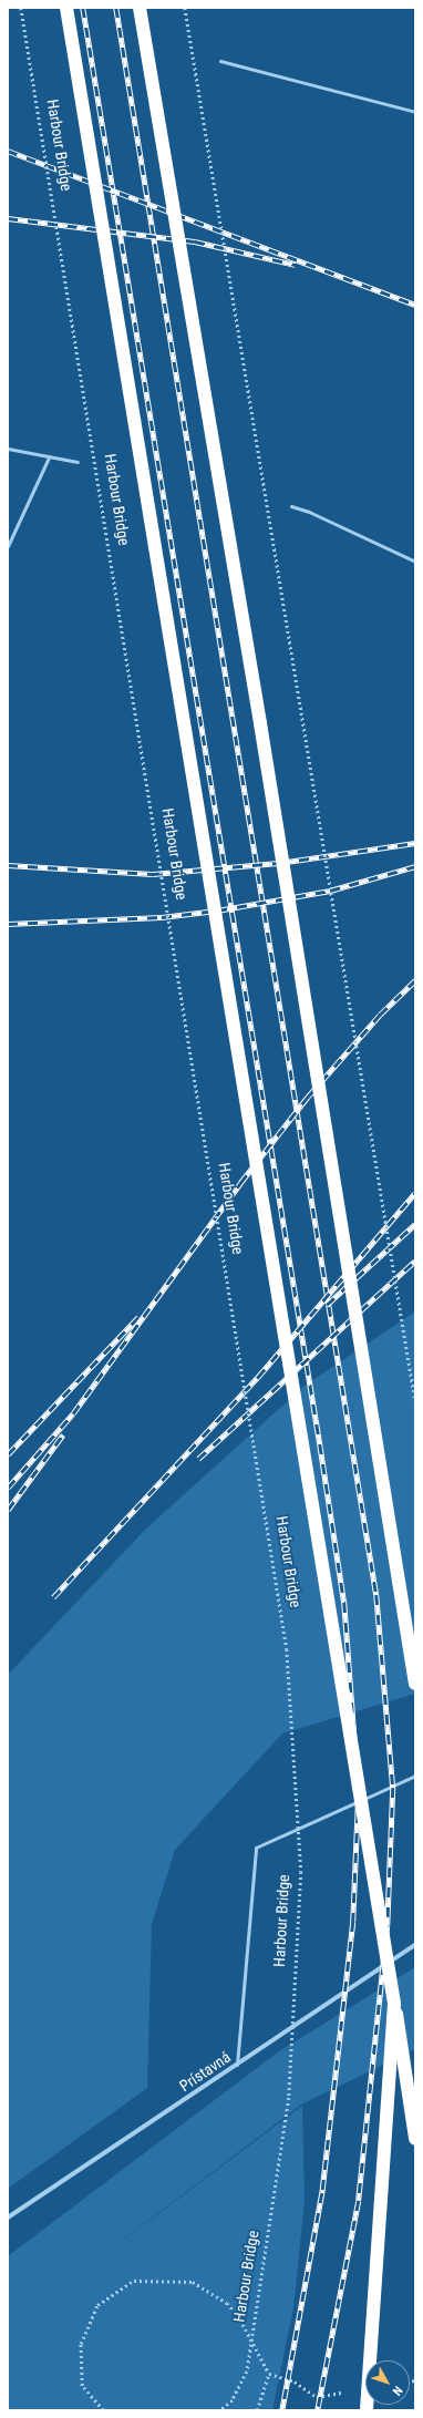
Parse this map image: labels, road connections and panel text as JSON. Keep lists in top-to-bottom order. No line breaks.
{"streets":{"highway":["Harbour Bridge"],"street":["Prístavná"]},"north":"bottom right"}
